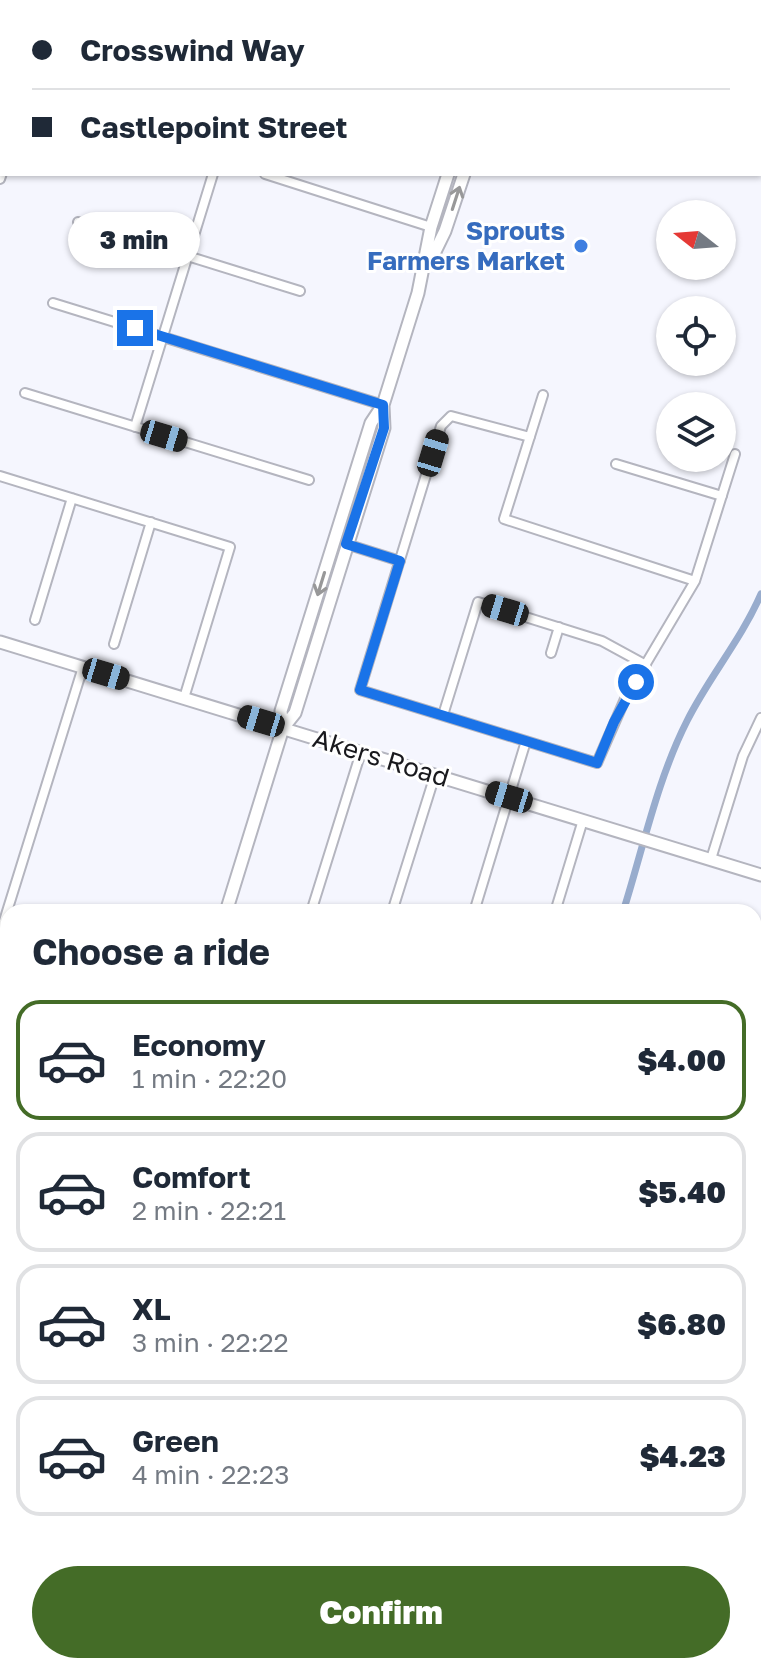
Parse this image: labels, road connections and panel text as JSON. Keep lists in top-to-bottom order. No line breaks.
{"streets":{"main road":["Akers Road"]},"places":["Sprouts Farmers Market"],"north":"left","page":{"banner":["Crosswind Way","Castlepoint Street"],"bubble":"3 min","heading":"Choose a ride","list":[{"name":"Economy","note":"1 min · 22:20","value":"$4.00"},{"name":"Comfort","note":"2 min · 22:21","value":"$5.40"},{"name":"XL","note":"3 min · 22:22","value":"$6.80"},{"name":"Green","note":"4 min · 22:23","value":"$4.23"}],"buttons":"Confirm"}}
